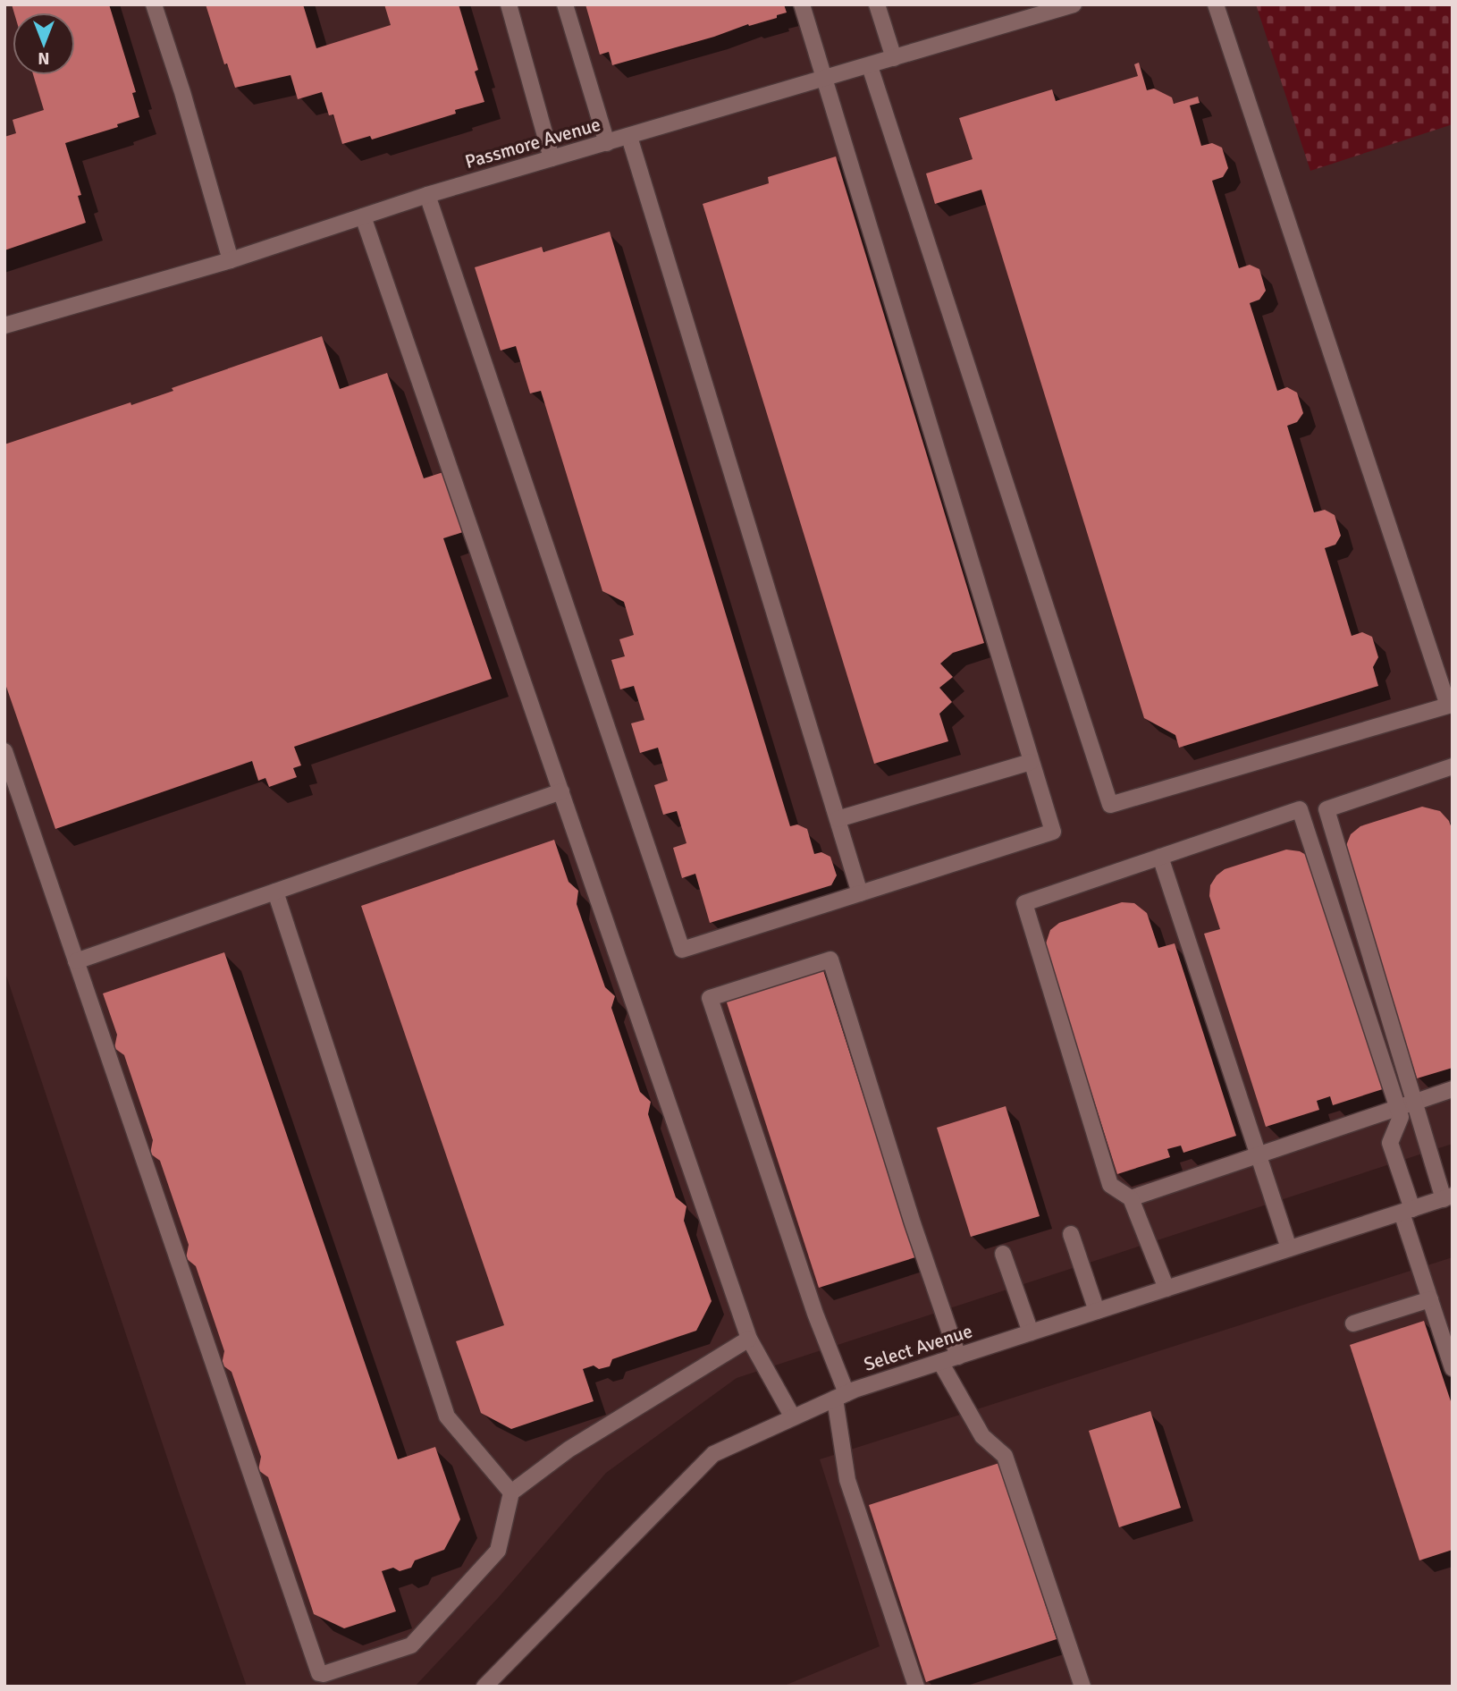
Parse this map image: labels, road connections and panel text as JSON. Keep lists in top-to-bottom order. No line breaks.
{"streets":{"street":["Passmore Avenue","Select Avenue"]},"north":"bottom"}
